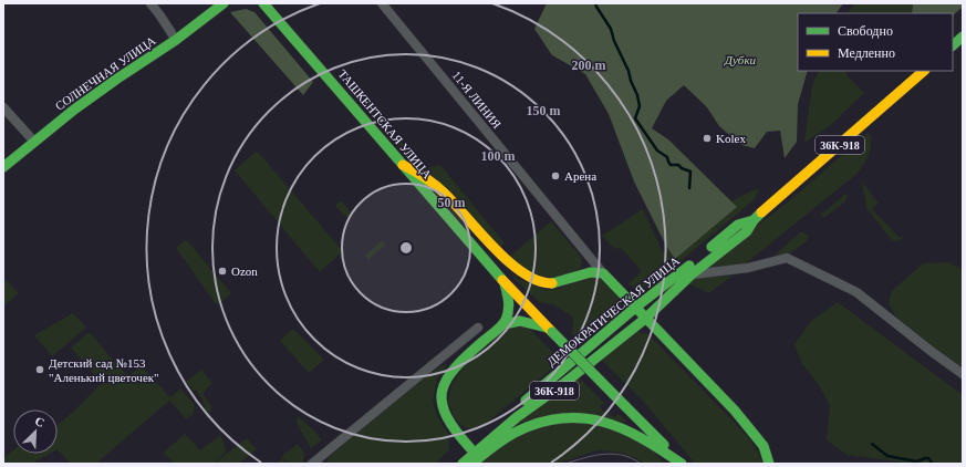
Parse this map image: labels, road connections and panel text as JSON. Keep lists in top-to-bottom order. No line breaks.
{"streets":{"main road":["СОЛНЕЧНАЯ УЛИЦА","ТАШКЕНТСКАЯ УЛИЦА","36К-918","ДЕМОКРАТИЧЕСКАЯ УЛИЦА"],"street":["11-Я ЛИНИЯ"]},"parks":["Дубки"],"places":["Kolex","Арена","Ozon","Детский сад №153 \"Аленький цветочек\""],"legend":["Свободно","Медленно"],"north":"top right","rings":["200 m","150 m","100 m","50 m"]}
